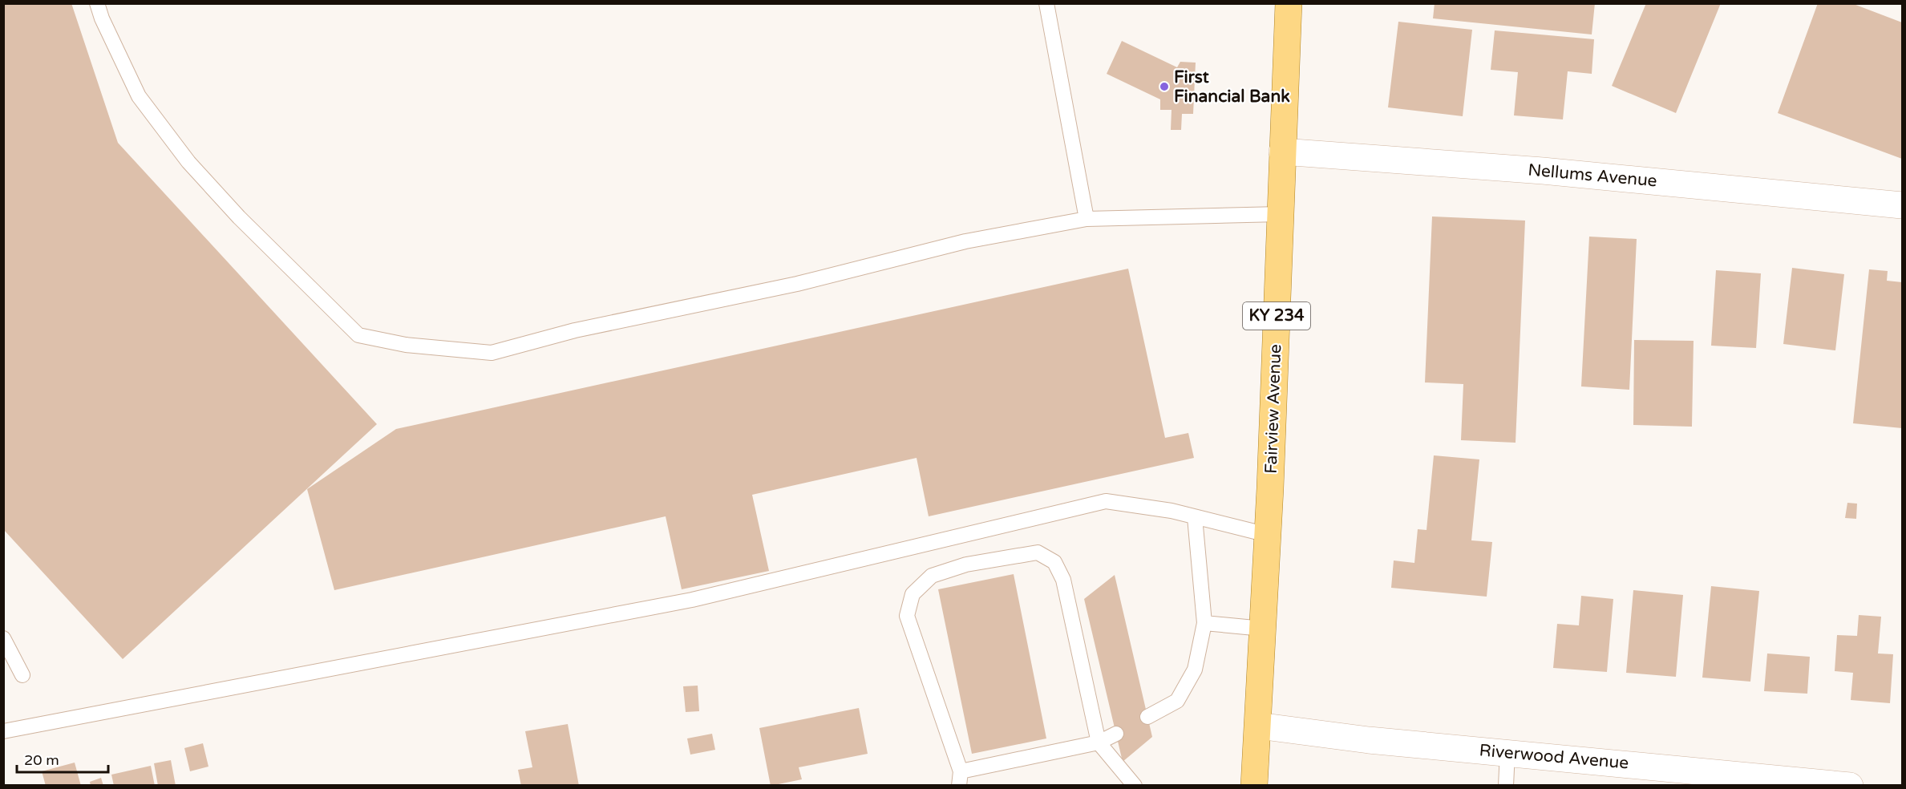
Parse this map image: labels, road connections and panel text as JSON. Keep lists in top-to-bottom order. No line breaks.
{"streets":{"main road":["KY 234","Fairview Avenue"],"street":["Nellums Avenue","Riverwood Avenue"]},"crossings":[["Nellums Avenue","Fairview Avenue"],["Fairview Avenue","Riverwood Avenue"]],"places":["First Financial Bank"],"scale_bar":"20 m"}
